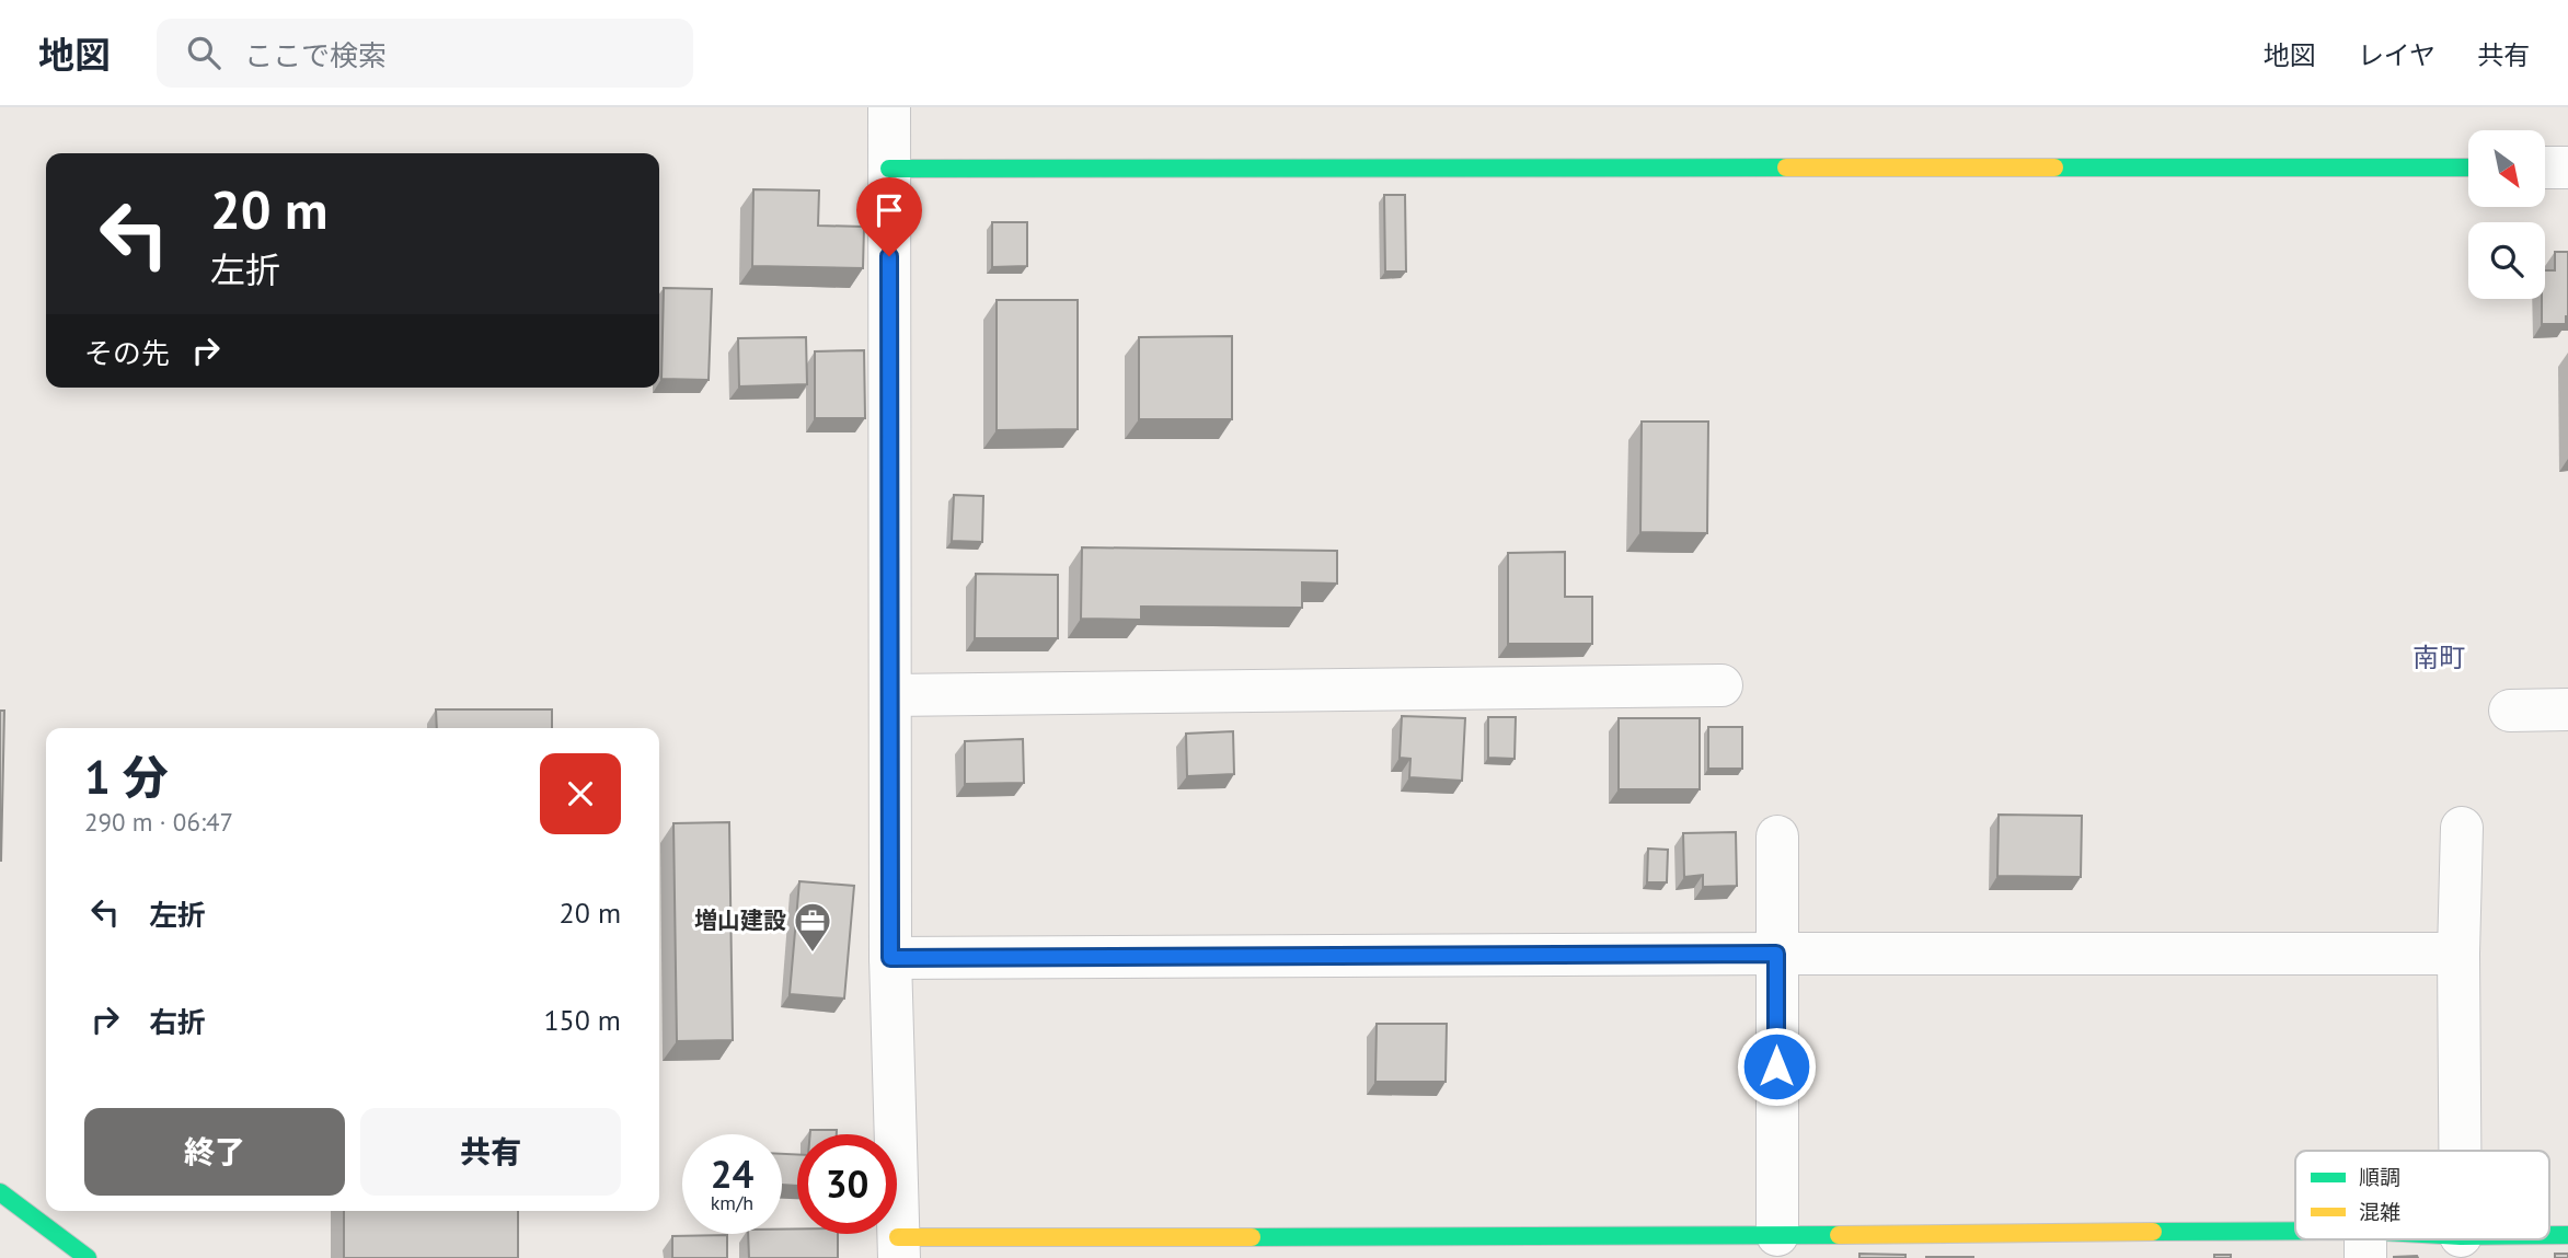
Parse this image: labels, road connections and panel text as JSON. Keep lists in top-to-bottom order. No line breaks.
{"districts":["南町"],"places":{"office":["増山建設"]},"legend":["順調","混雑"],"north":"bottom right","page":{"header":"地図","search":"ここで検索","nav":["地図","レイヤ","共有"],"turn":["20 m","左折"],"then":"その先","heading":["1 分","290 m · 06:47"],"list":[{"name":"左折","value":"20 m"},{"name":"右折","value":"150 m"}],"buttons":["終了","共有"],"speed":"24 km/h","limit":"30"}}
